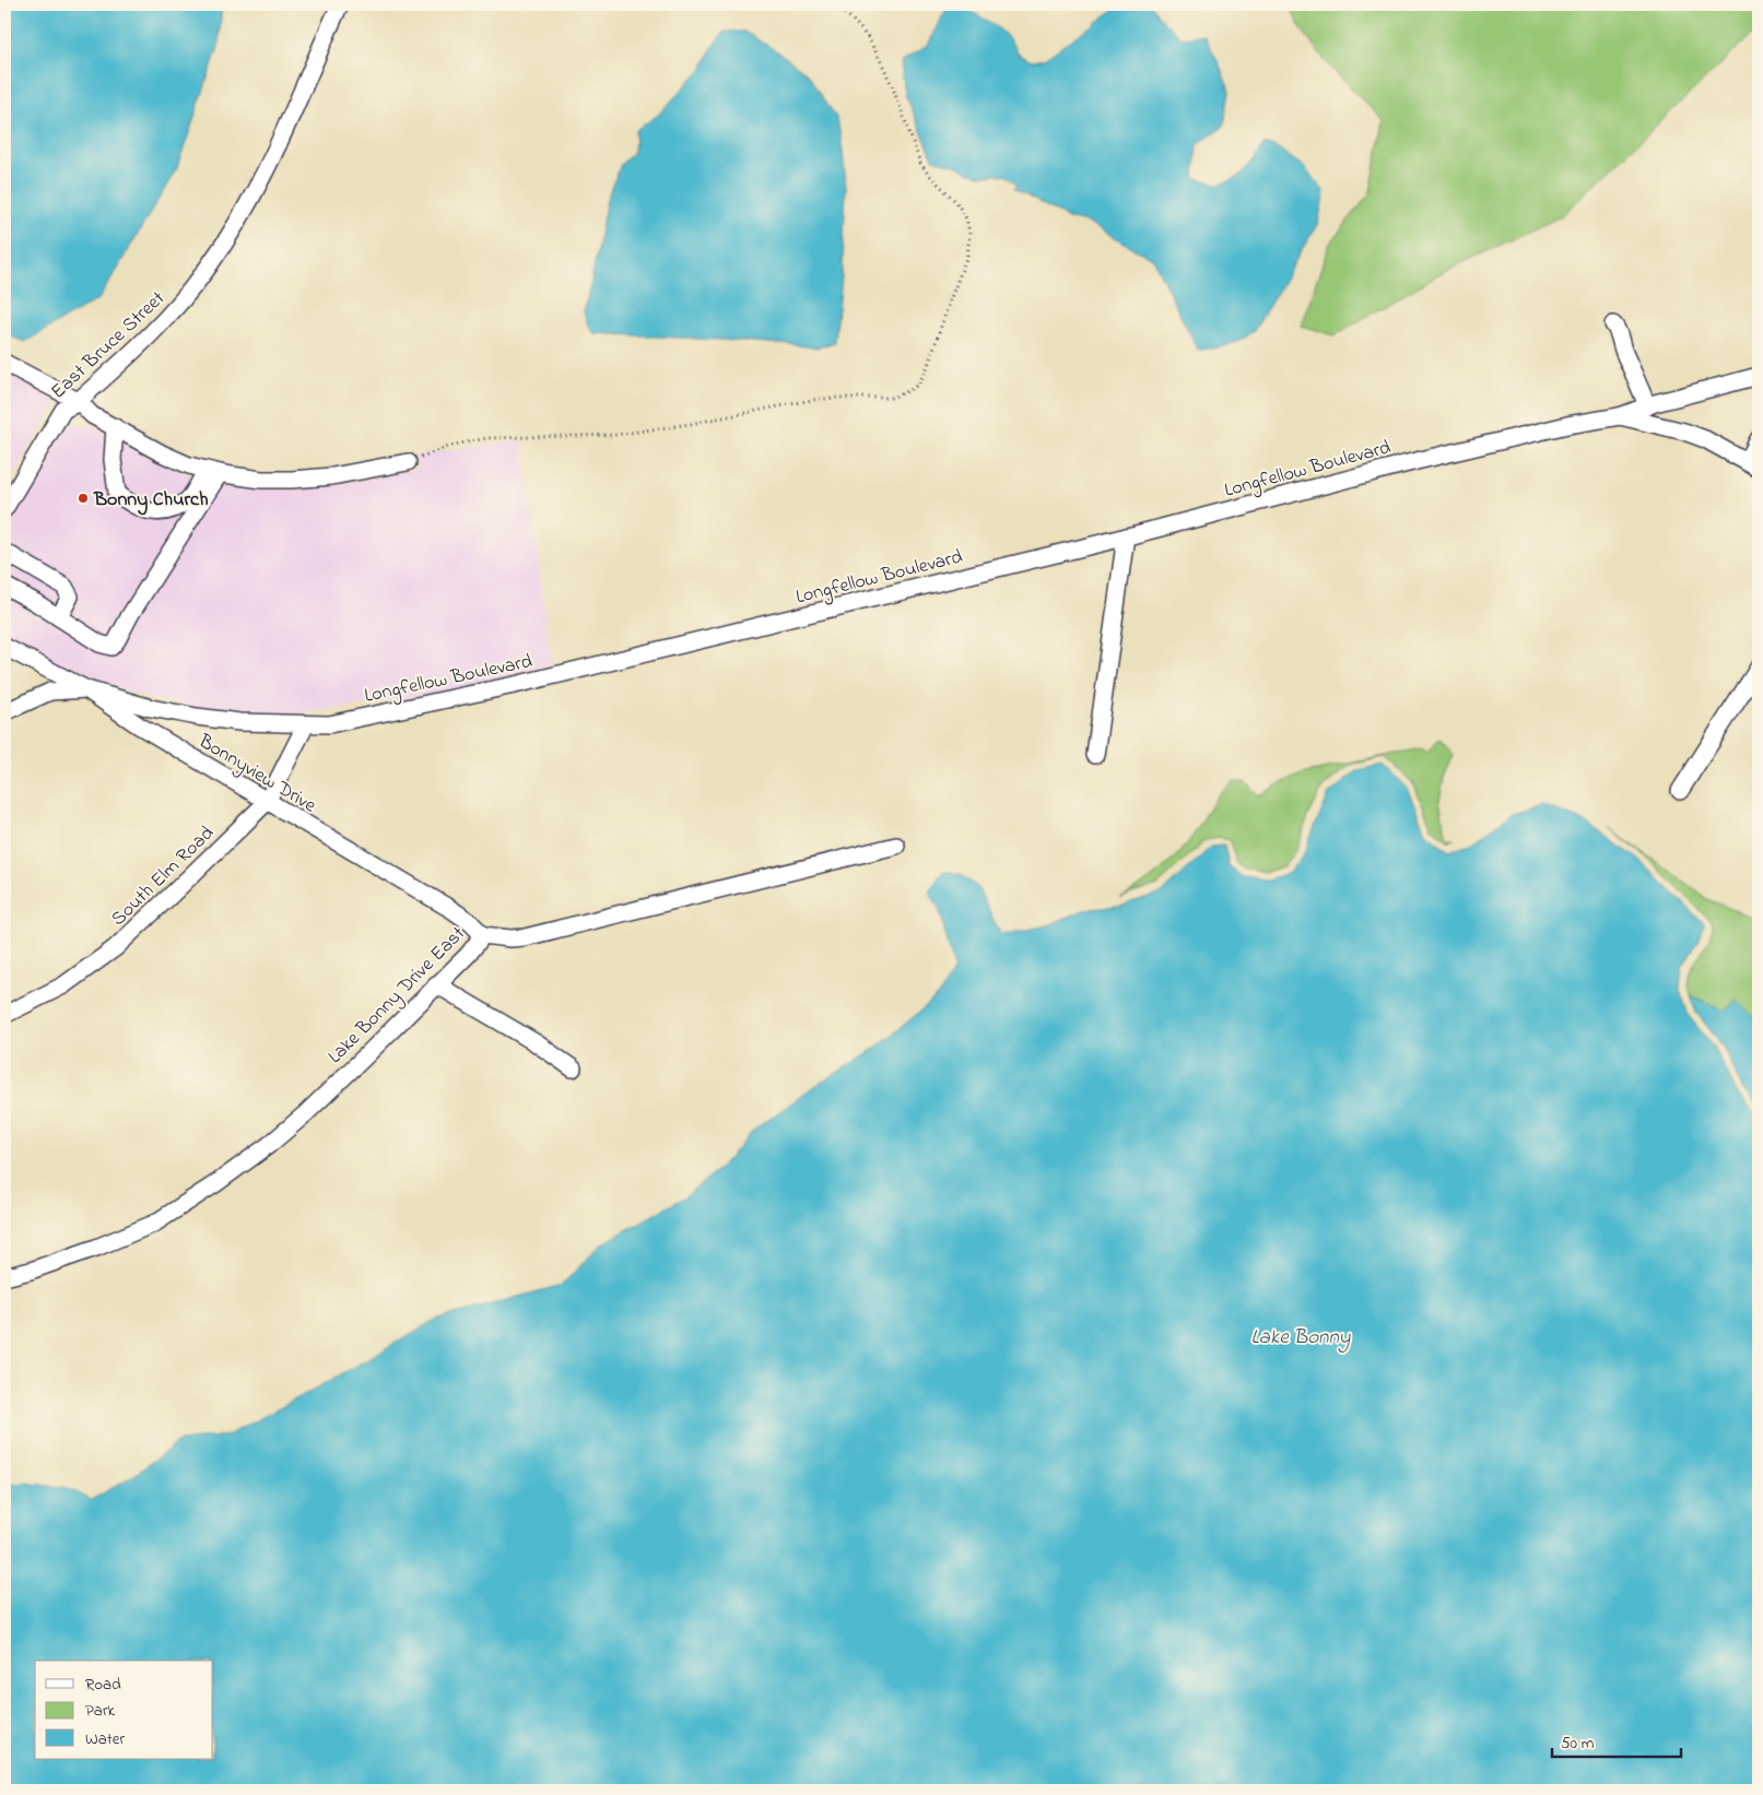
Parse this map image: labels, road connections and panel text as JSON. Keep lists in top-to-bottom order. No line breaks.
{"streets":{"street":["East Bruce Street","Longfellow Boulevard","Bonnyview Drive","South Elm Road","Lake Bonny Drive East"]},"crossings":[["Longfellow Boulevard","Bonnyview Drive"],["Longfellow Boulevard","South Elm Road"],["Bonnyview Drive","South Elm Road"],["Bonnyview Drive","Lake Bonny Drive East"]],"water":["Lake Bonny"],"places":["Bonny Church"],"legend":["Road","Park","Water"],"scale_bar":"50 m"}
